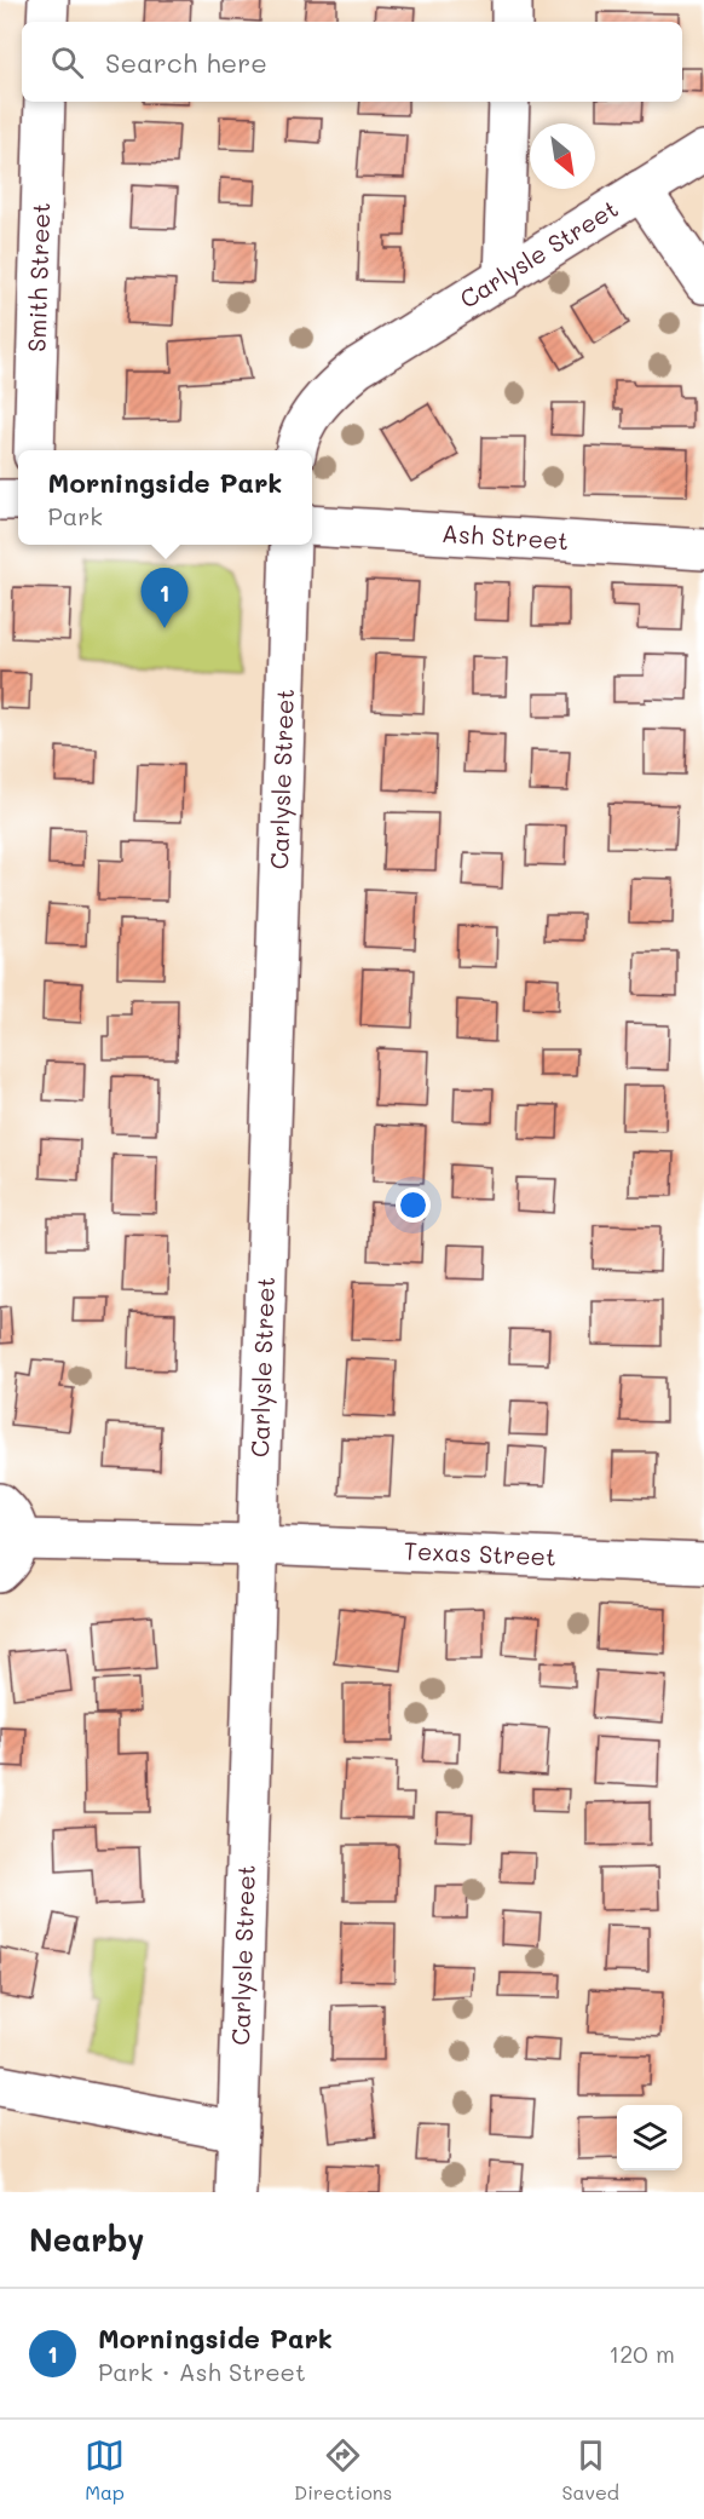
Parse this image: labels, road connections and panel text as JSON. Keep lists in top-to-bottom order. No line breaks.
{"streets":{"street":["Carlysle Street","Smith Street","Ash Street","Texas Street"]},"crossings":[["Carlysle Street","Texas Street"]],"north":"bottom right","page":{"search":"Search here","popup":["Morningside Park","Park"],"pins":"1","heading":"Nearby","list":[{"mark":"1","name":"Morningside Park","note":"Park · Ash Street","value":"120 m"}],"nav":["Map","Directions","Saved"]}}
